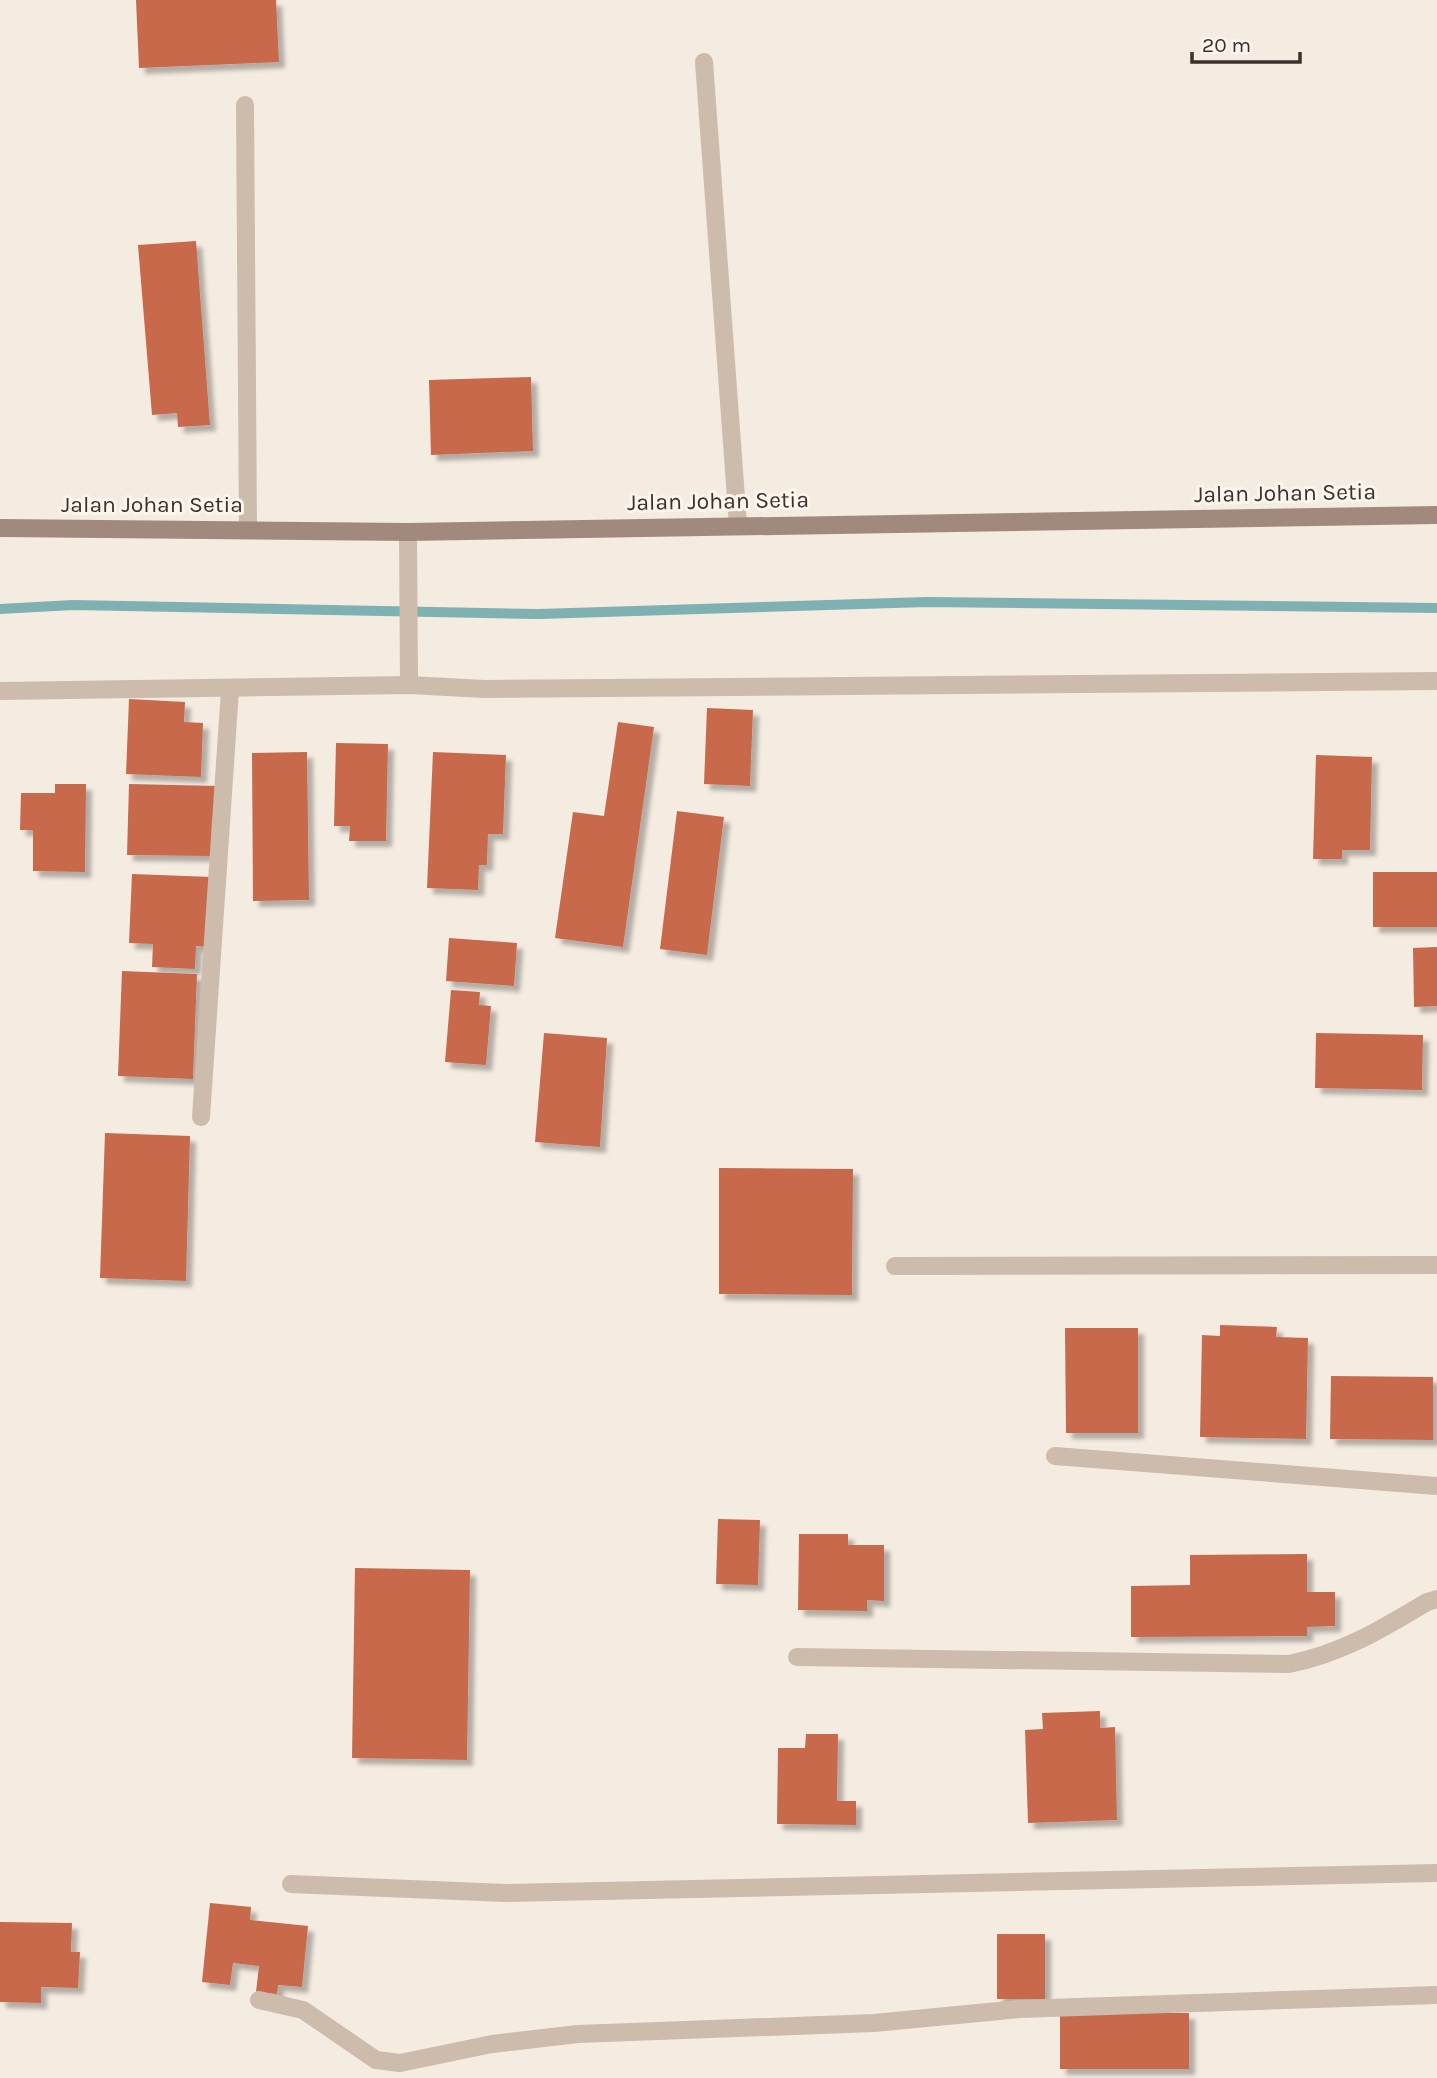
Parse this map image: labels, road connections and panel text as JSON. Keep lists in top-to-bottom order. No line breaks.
{"streets":{"main road":["Jalan Johan Setia"]},"scale_bar":"20 m"}
